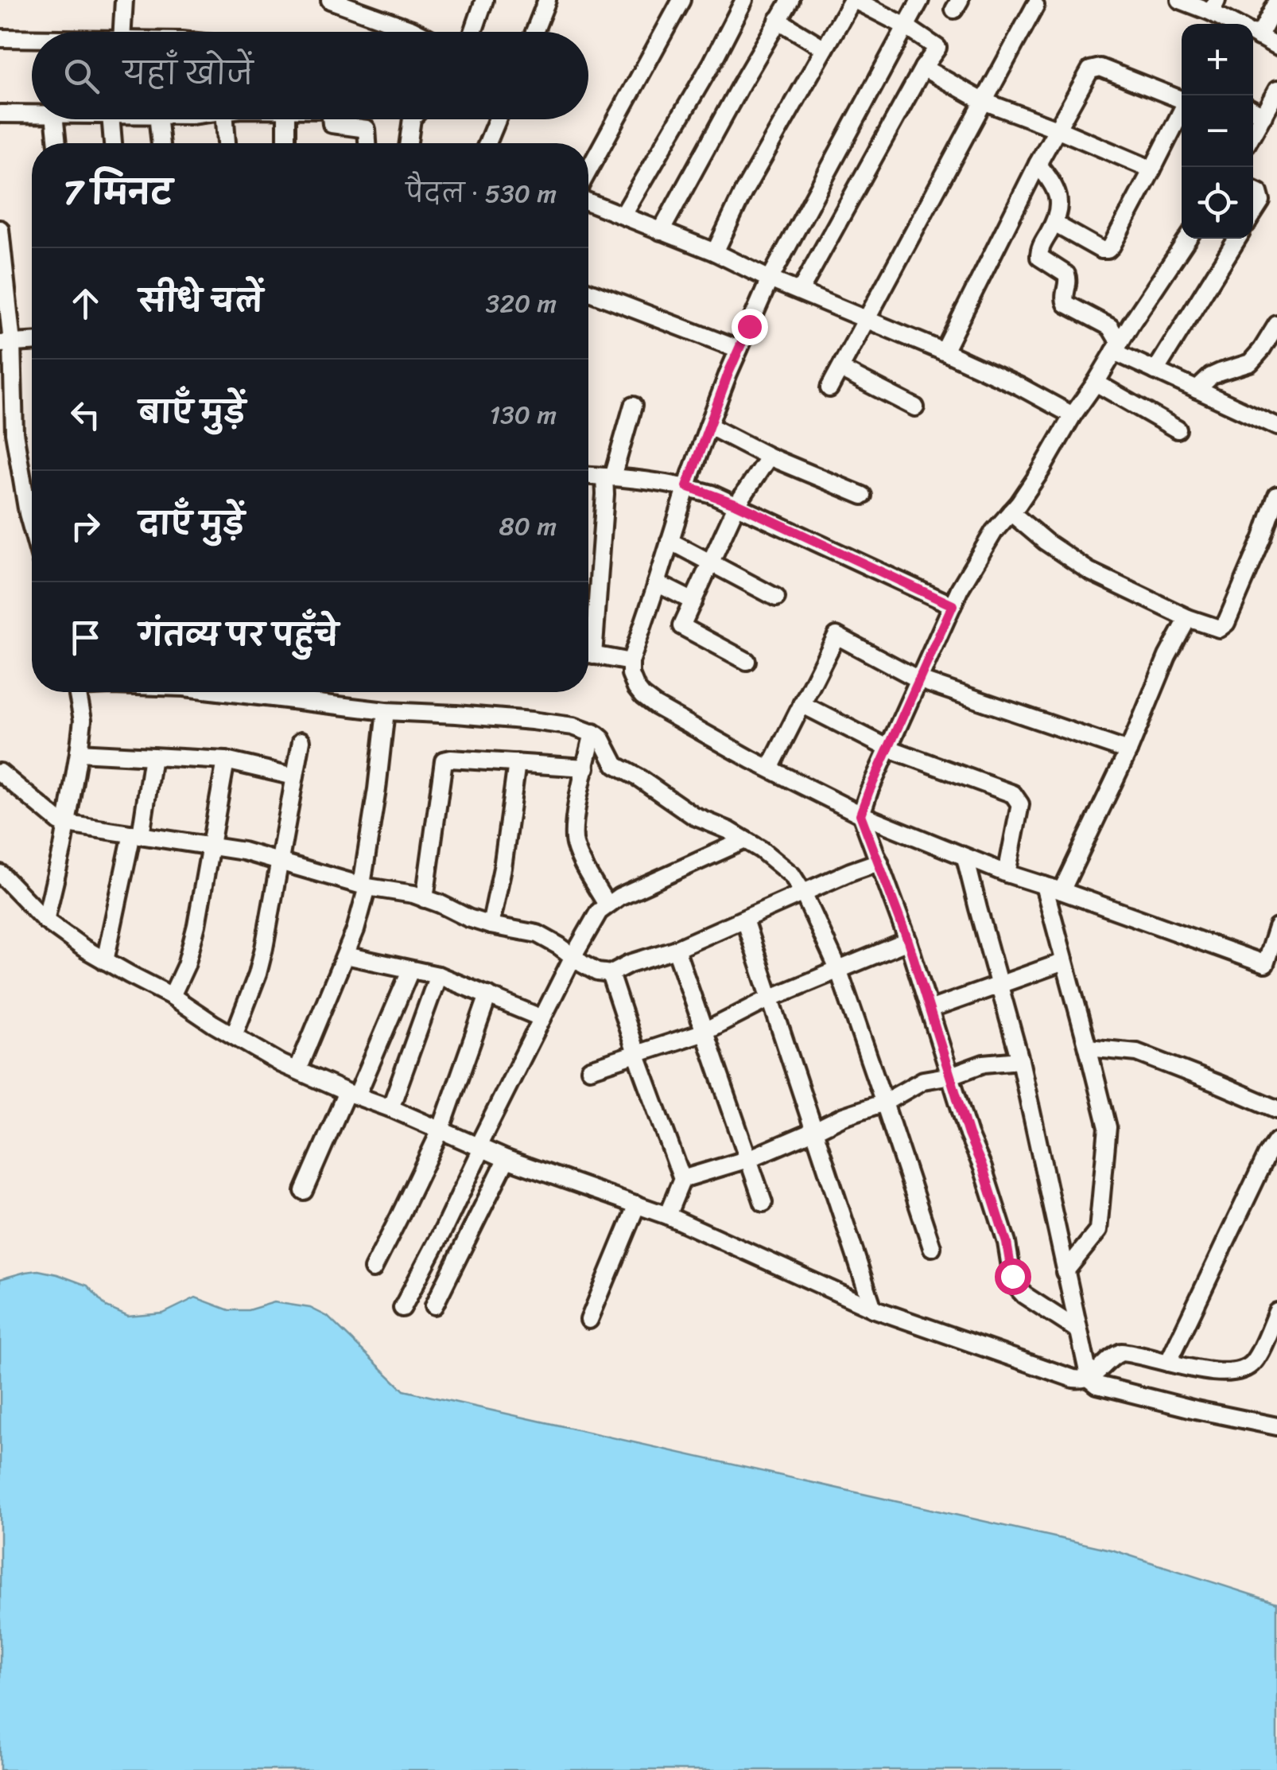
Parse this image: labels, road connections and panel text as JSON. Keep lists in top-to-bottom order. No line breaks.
{"page":{"map_buttons":["+","−"],"search":"यहाँ खोजें","heading":["7 मिनट","पैदल · 530 m"],"list":[["सीधे चलें","320 m"],["बाएँ मुड़ें","130 m"],["दाएँ मुड़ें","80 m"],"गंतव्य पर पहुँचे"]}}
